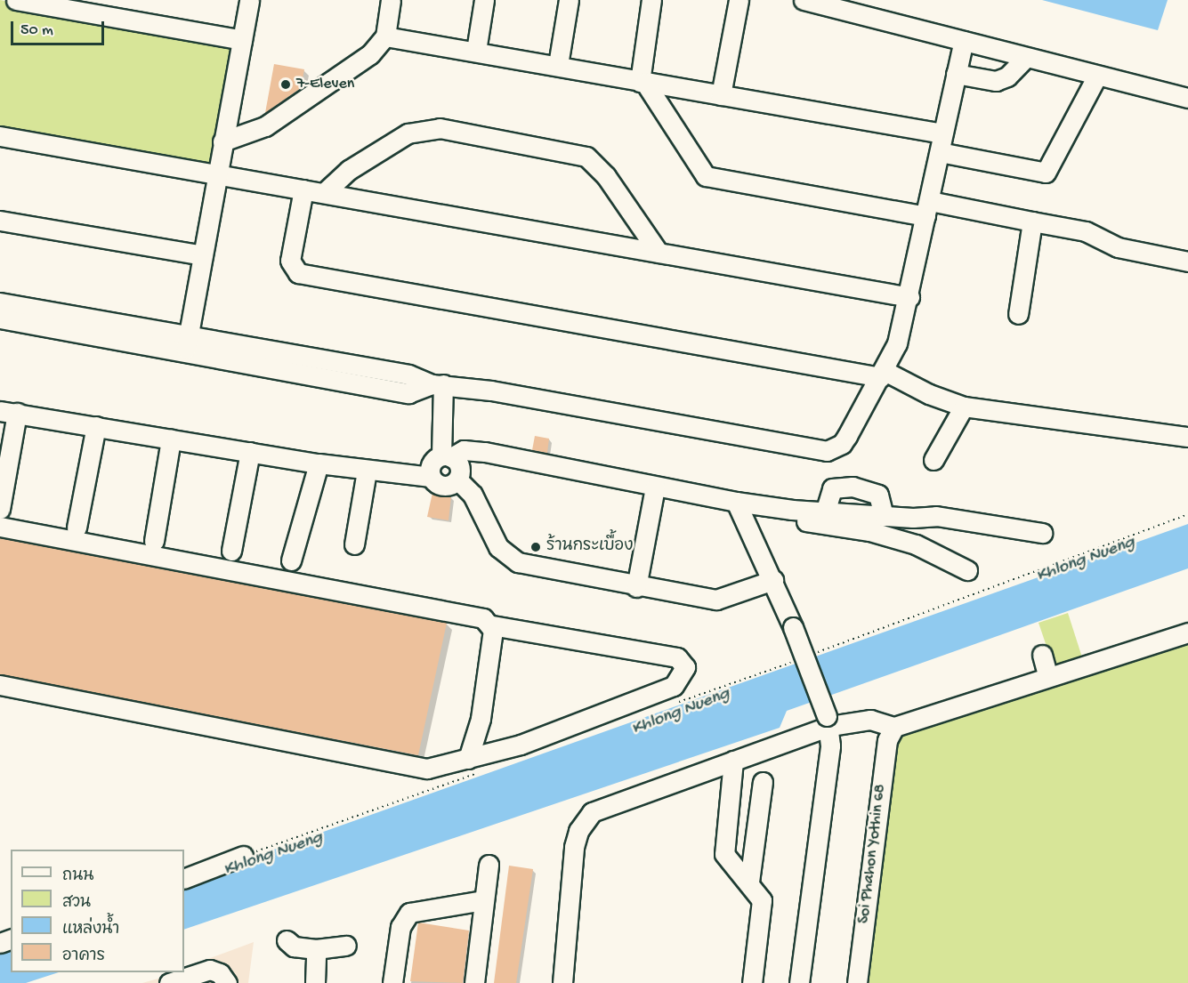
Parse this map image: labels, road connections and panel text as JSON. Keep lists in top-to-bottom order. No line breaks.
{"streets":{"street":["Soi Phahon Yothin 68"]},"water":["Khlong Nueng"],"places":["7-Eleven","ร้านกระเบื้อง"],"legend":["ถนน","สวน","แหล่งน้ำ","อาคาร"],"scale_bar":"50 m"}
